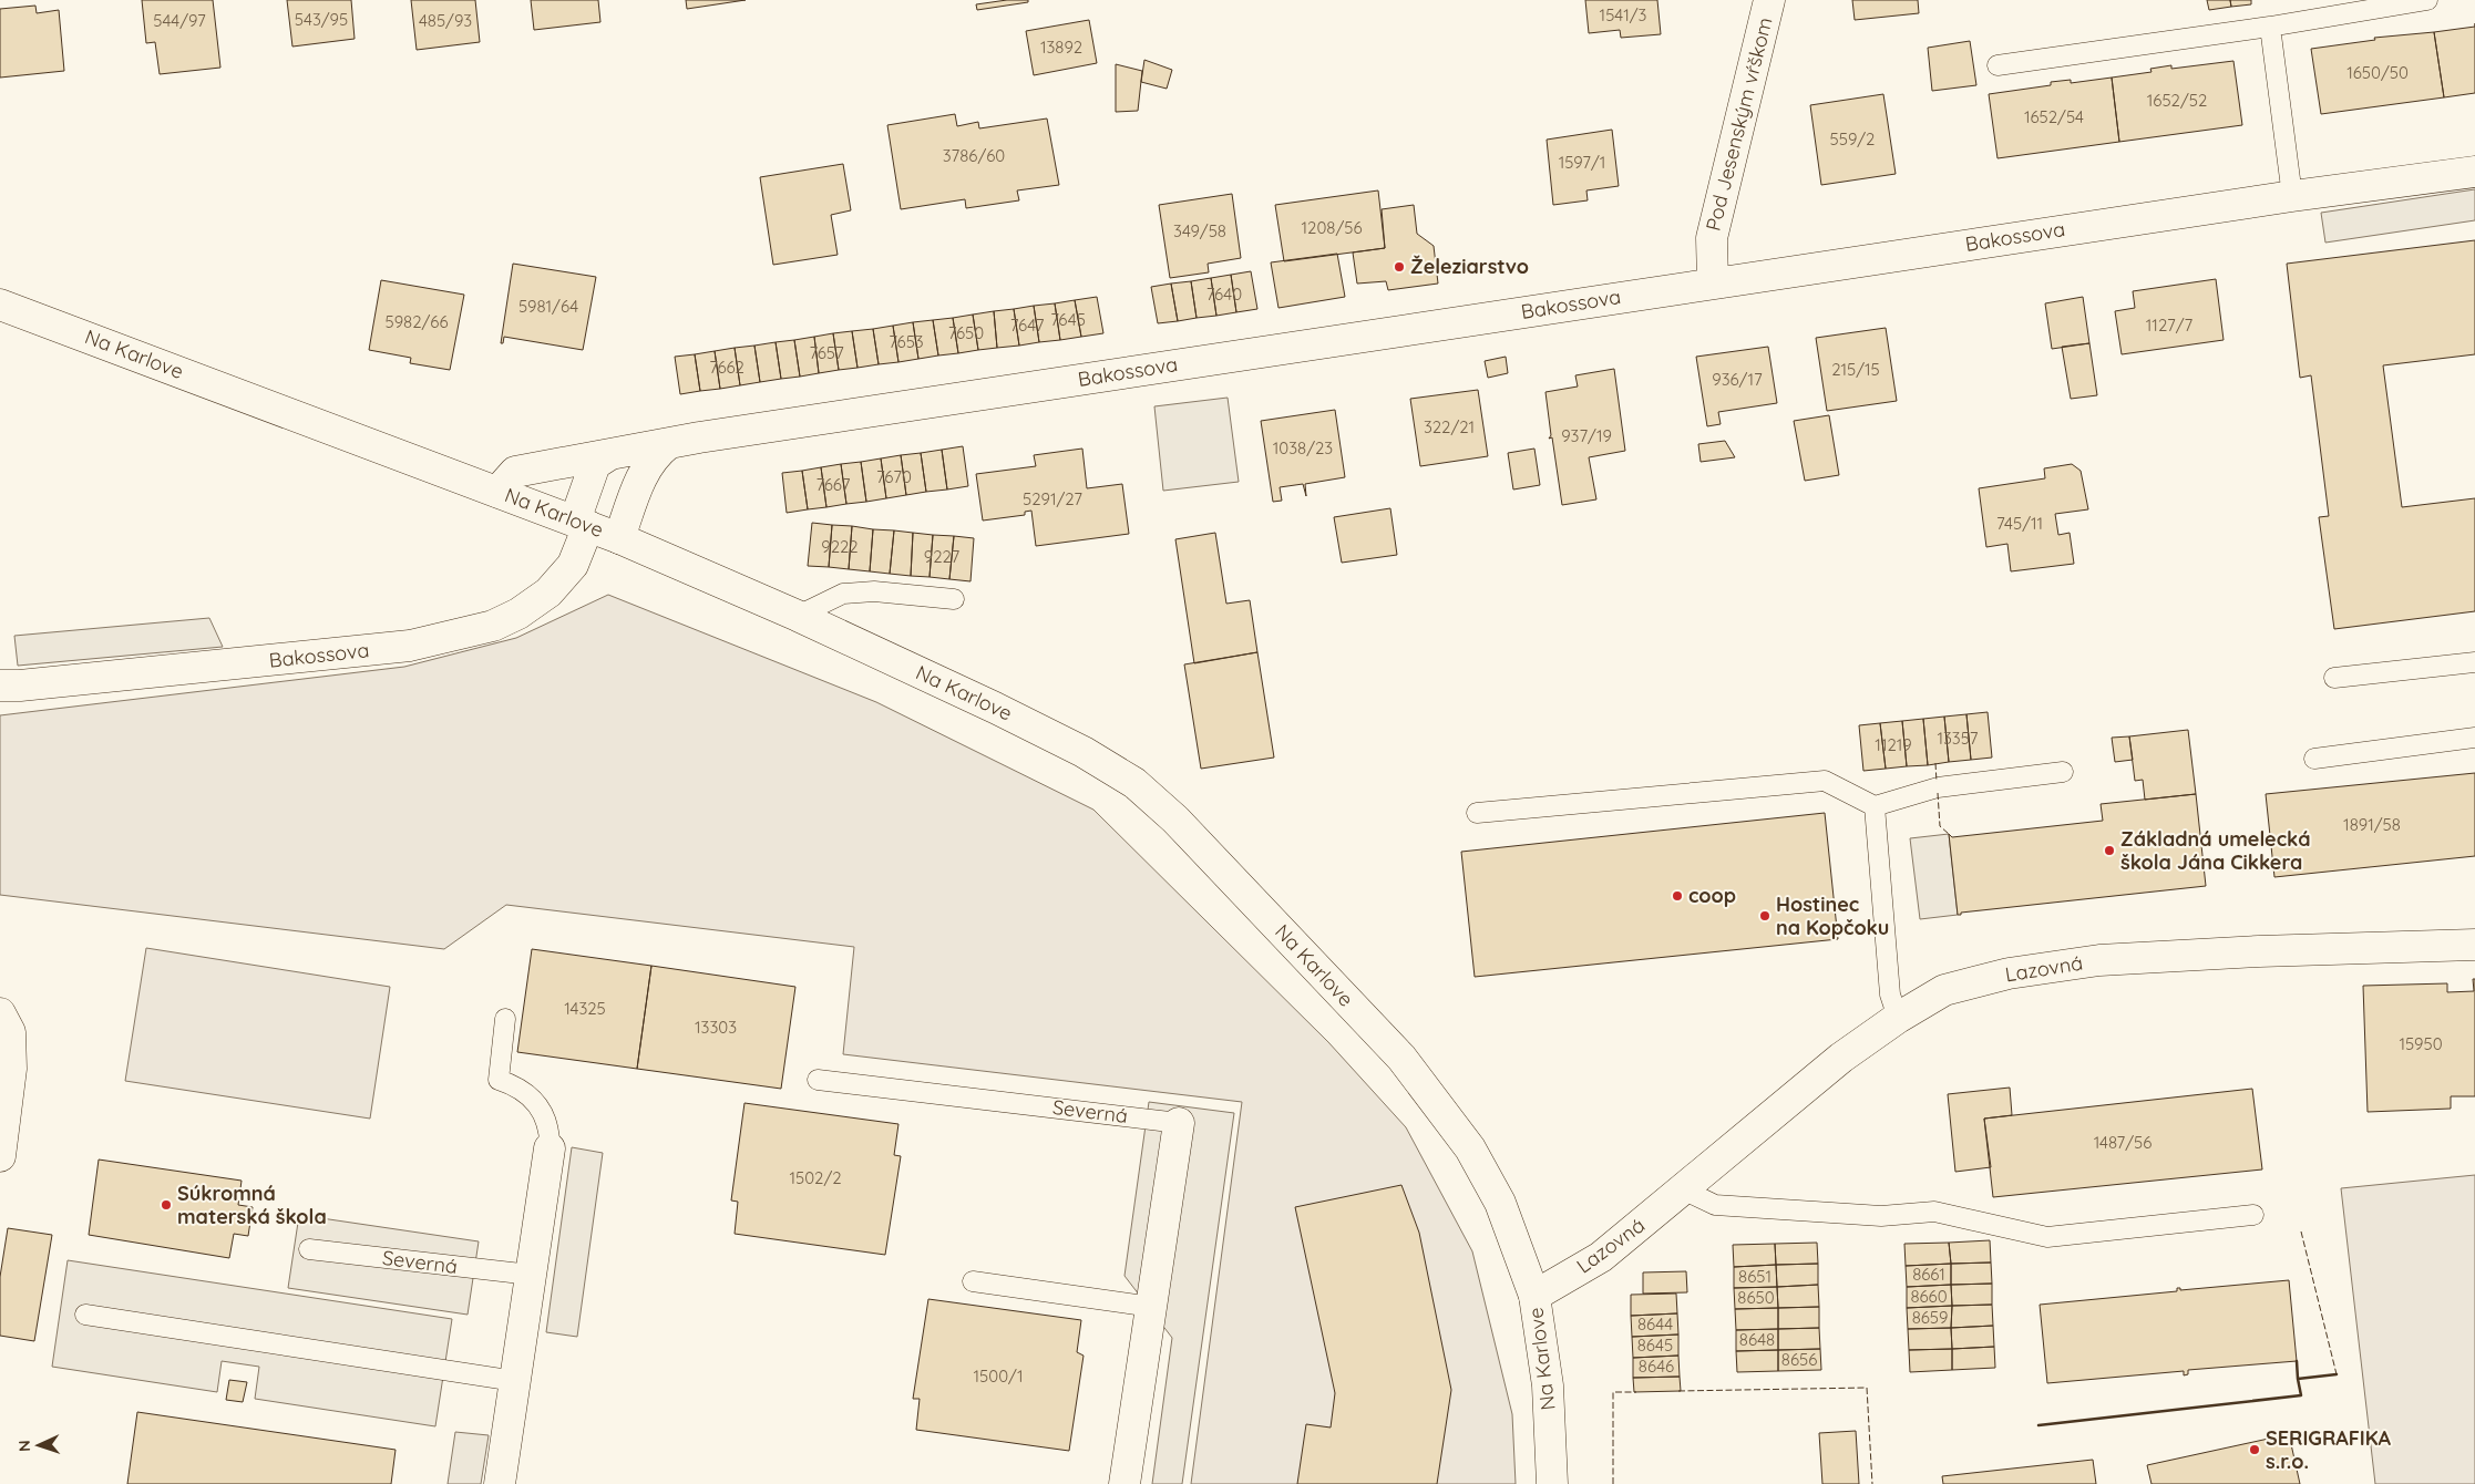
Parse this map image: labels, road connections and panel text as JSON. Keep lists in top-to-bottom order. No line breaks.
{"streets":{"street":["Pod Jesenským vŕškom","Bakossova","Na Karlove","Lazovná","Severná"]},"crossings":[["Pod Jesenským vŕškom","Bakossova"],["Bakossova","Na Karlove"],["Na Karlove","Lazovná"]],"places":["Železiarstvo","Základná umelecká škola Jána Cikkera","coop","Hostinec na Kopčoku","Súkromná materská škola","SERIGRAFIKA s.r.o."],"house_numbers":["1541/3","543/95","544/97","485/93","13892","1650/50","1652/52","1652/54","559/2","3786/60","1597/1","1208/56","349/58","7640","5981/64","7645","5982/66","7647","1127/7","7650","7653","7657","7662","215/15","936/17","322/21","937/19","1038/23","7670","7667","5291/27","745/11","9222","9227","13357","11219","1891/58","14325","13303","15950","1487/56","1502/2","8661","8651","8660","8650","8659","8644","8648","8645","8656","8646","1500/1"],"north":"left"}
